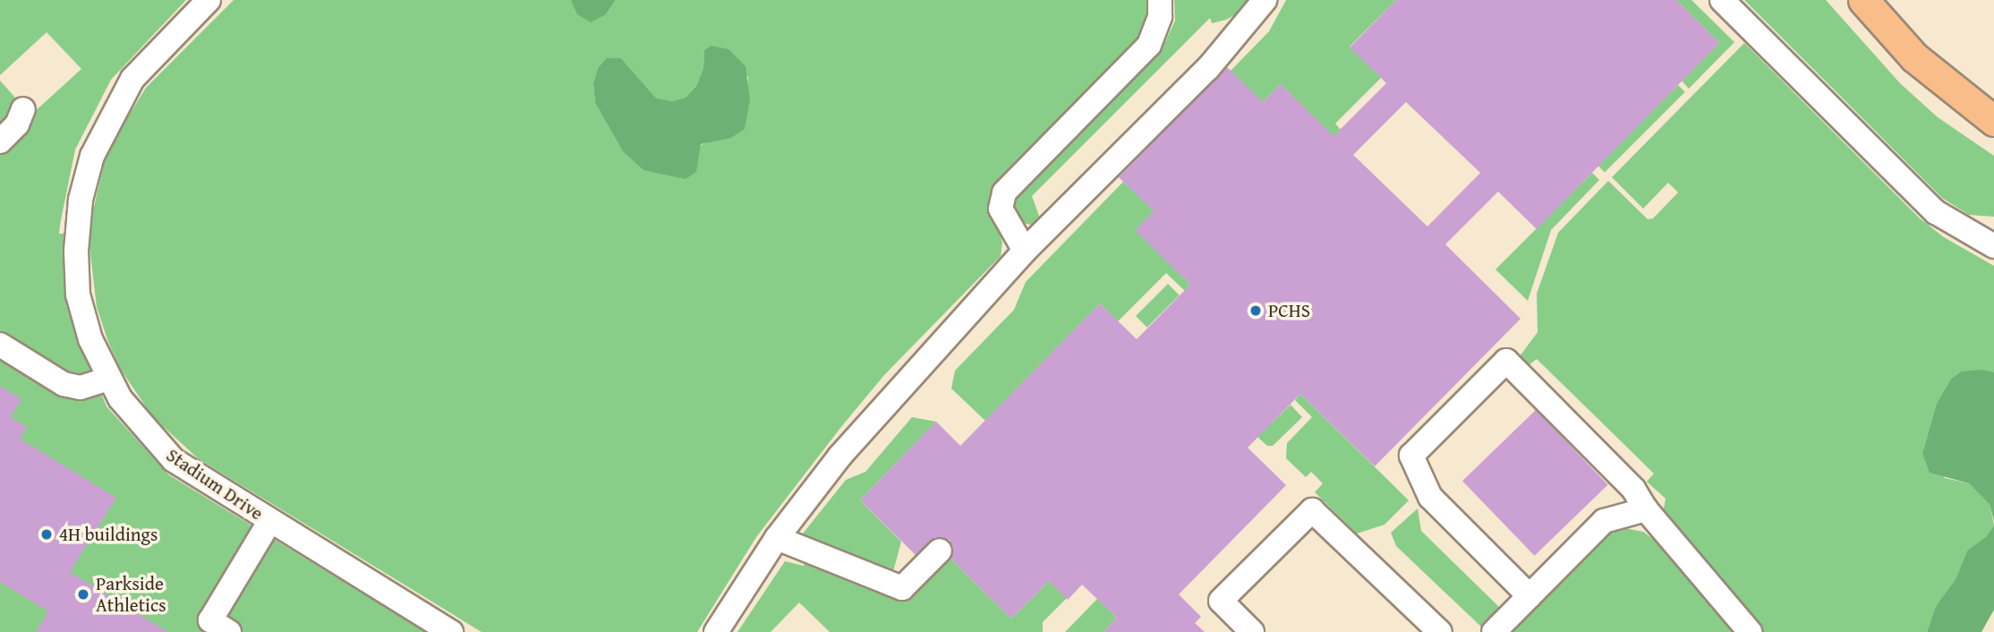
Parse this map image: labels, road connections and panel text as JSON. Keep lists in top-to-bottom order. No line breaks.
{"streets":{"street":["Stadium Drive"]},"places":["PCHS","4H buildings","Parkside Athletics"]}
